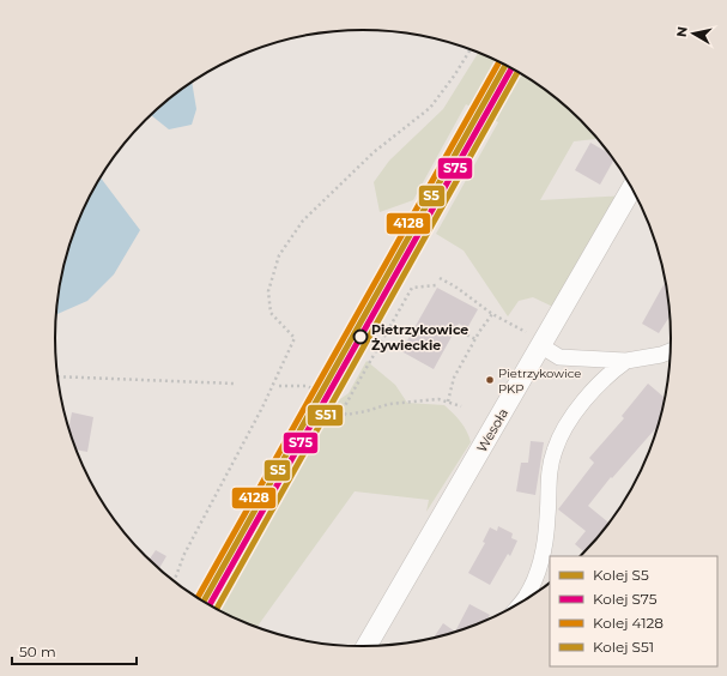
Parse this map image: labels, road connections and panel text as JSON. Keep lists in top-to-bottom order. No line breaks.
{"streets":{"main road":["Wesoła"]},"places":["Pietrzykowice Żywieckie","Pietrzykowice PKP"],"lines":["rail line 4128","rail line S5","rail line S75","rail line S51"],"legend":["Kolej S5","Kolej S75","Kolej 4128","Kolej S51"],"scale_bar":"50 m","north":"left"}
